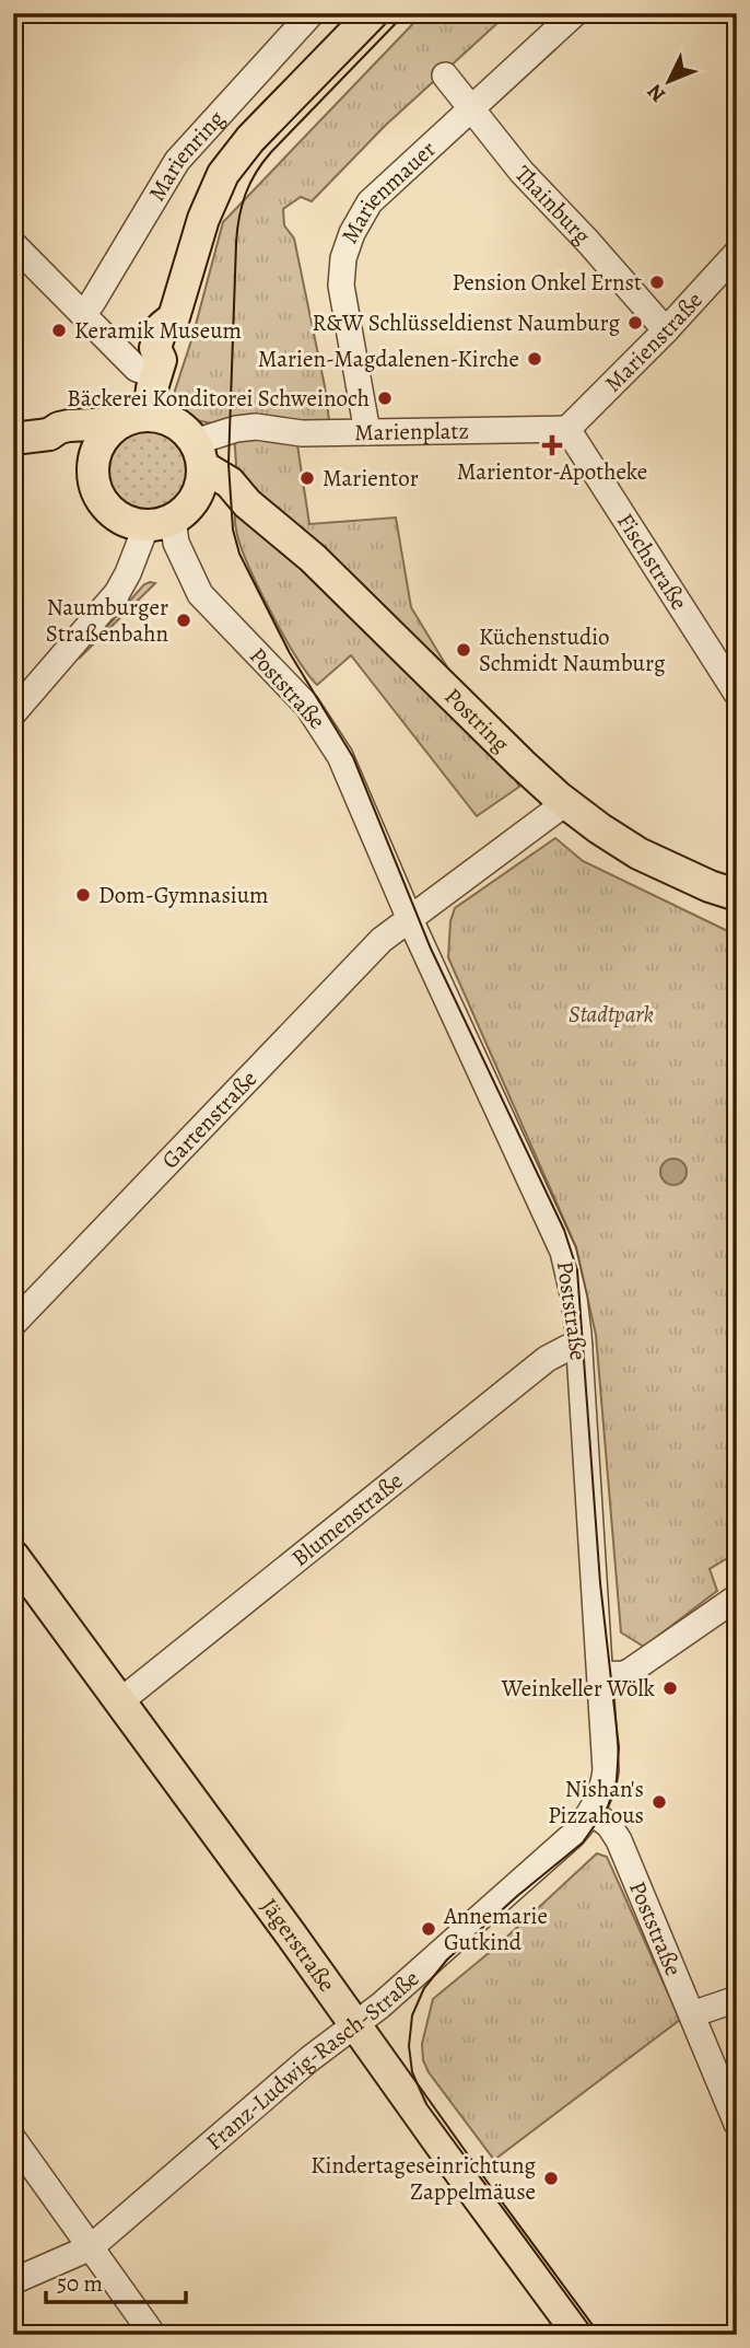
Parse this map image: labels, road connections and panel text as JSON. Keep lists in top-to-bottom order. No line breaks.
{"streets":{"main road":["Marienring","Postring","Jägerstraße"],"street":["Marienmauer","Thainburg","Marienstraße","Marienplatz","Fischstraße","Poststraße","Gartenstraße","Blumenstraße","Franz-Ludwig-Rasch-Straße"]},"crossings":[["Marienring","Marienplatz"],["Marienring","Poststraße"],["Marienring","Postring"],["Marienmauer","Thainburg"],["Marienmauer","Marienplatz"],["Thainburg","Marienstraße"],["Marienstraße","Marienplatz"],["Marienstraße","Fischstraße"],["Marienplatz","Fischstraße"],["Marienplatz","Poststraße"],["Marienplatz","Postring"],["Poststraße","Postring"],["Poststraße","Gartenstraße"],["Poststraße","Blumenstraße"],["Poststraße","Franz-Ludwig-Rasch-Straße"],["Postring","Gartenstraße"],["Blumenstraße","Jägerstraße"],["Jägerstraße","Franz-Ludwig-Rasch-Straße"]],"parks":["Stadtpark"],"places":{"other":["Pension Onkel Ernst","R&W Schlüsseldienst Naumburg","Keramik Museum","Marien-Magdalenen-Kirche","Bäckerei Konditorei Schweinoch","Marientor","Naumburger Straßenbahn","Küchenstudio Schmidt Naumburg","Dom-Gymnasium","Weinkeller Wölk","Nishan's Pizzahous","Annemarie Gutkind","Kindertageseinrichtung Zappelmäuse"],"health":["Marientor-Apotheke"]},"scale_bar":"50 m","north":"bottom left"}
